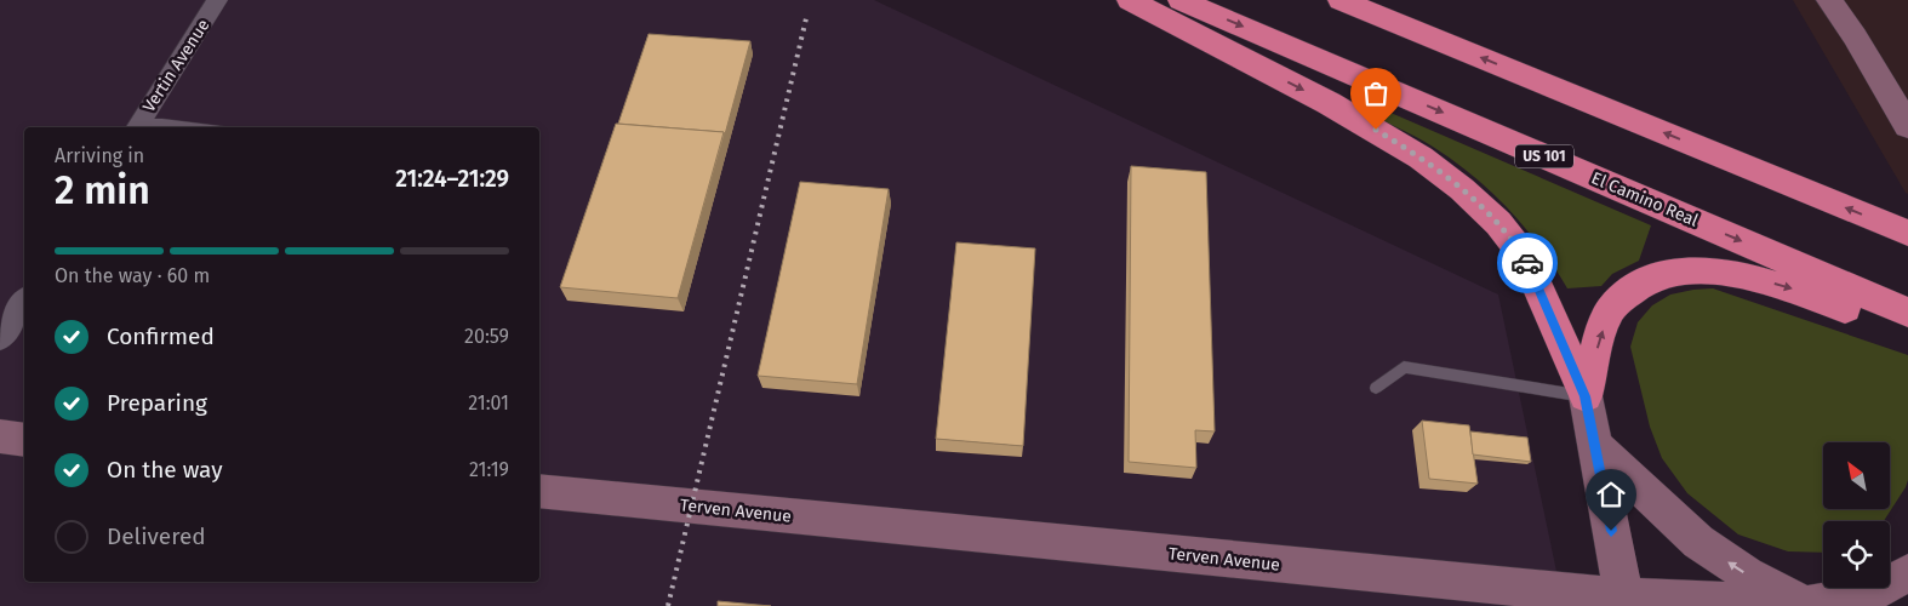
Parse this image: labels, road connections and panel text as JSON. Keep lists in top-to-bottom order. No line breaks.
{"streets":{"highway":["US 101","El Camino Real"],"street":["Vertin Avenue","Terven Avenue"]},"north":"top left","page":{"heading":["2 min","Arriving in","21:24–21:29"],"bar":"On the way · 60 m","list":[["Confirmed","20:59"],["Preparing","21:01"],["On the way","21:19"],"Delivered"]}}
